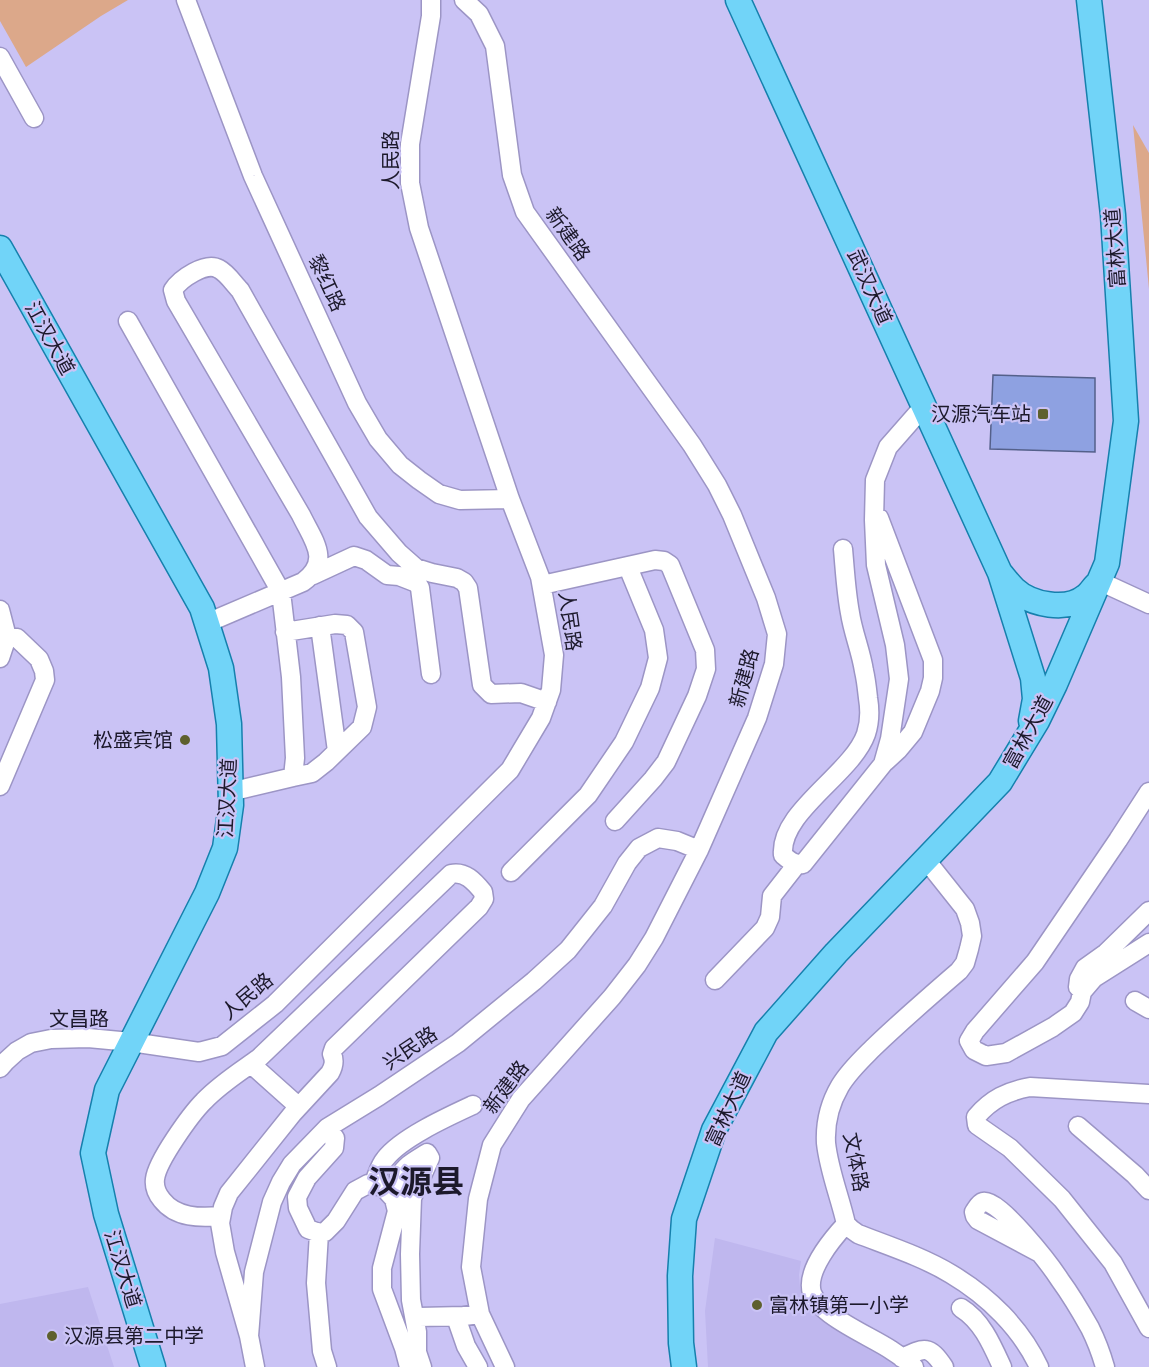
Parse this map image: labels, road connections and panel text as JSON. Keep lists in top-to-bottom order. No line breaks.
{"streets":{"main road":["富林大道","武汉大道","江汉大道"],"street":["人民路","新建路","黎红路","文昌路","兴民路","文体路"]},"crossings":[["人民路","黎红路"],["人民路","江汉大道"],["人民路","文昌路"],["新建路","兴民路"],["富林大道","文体路"],["江汉大道","文昌路"]],"districts":["汉源县"],"places":{"transit":["汉源汽车站"],"other":["松盛宾馆","富林镇第一小学","汉源县第二中学"]}}
